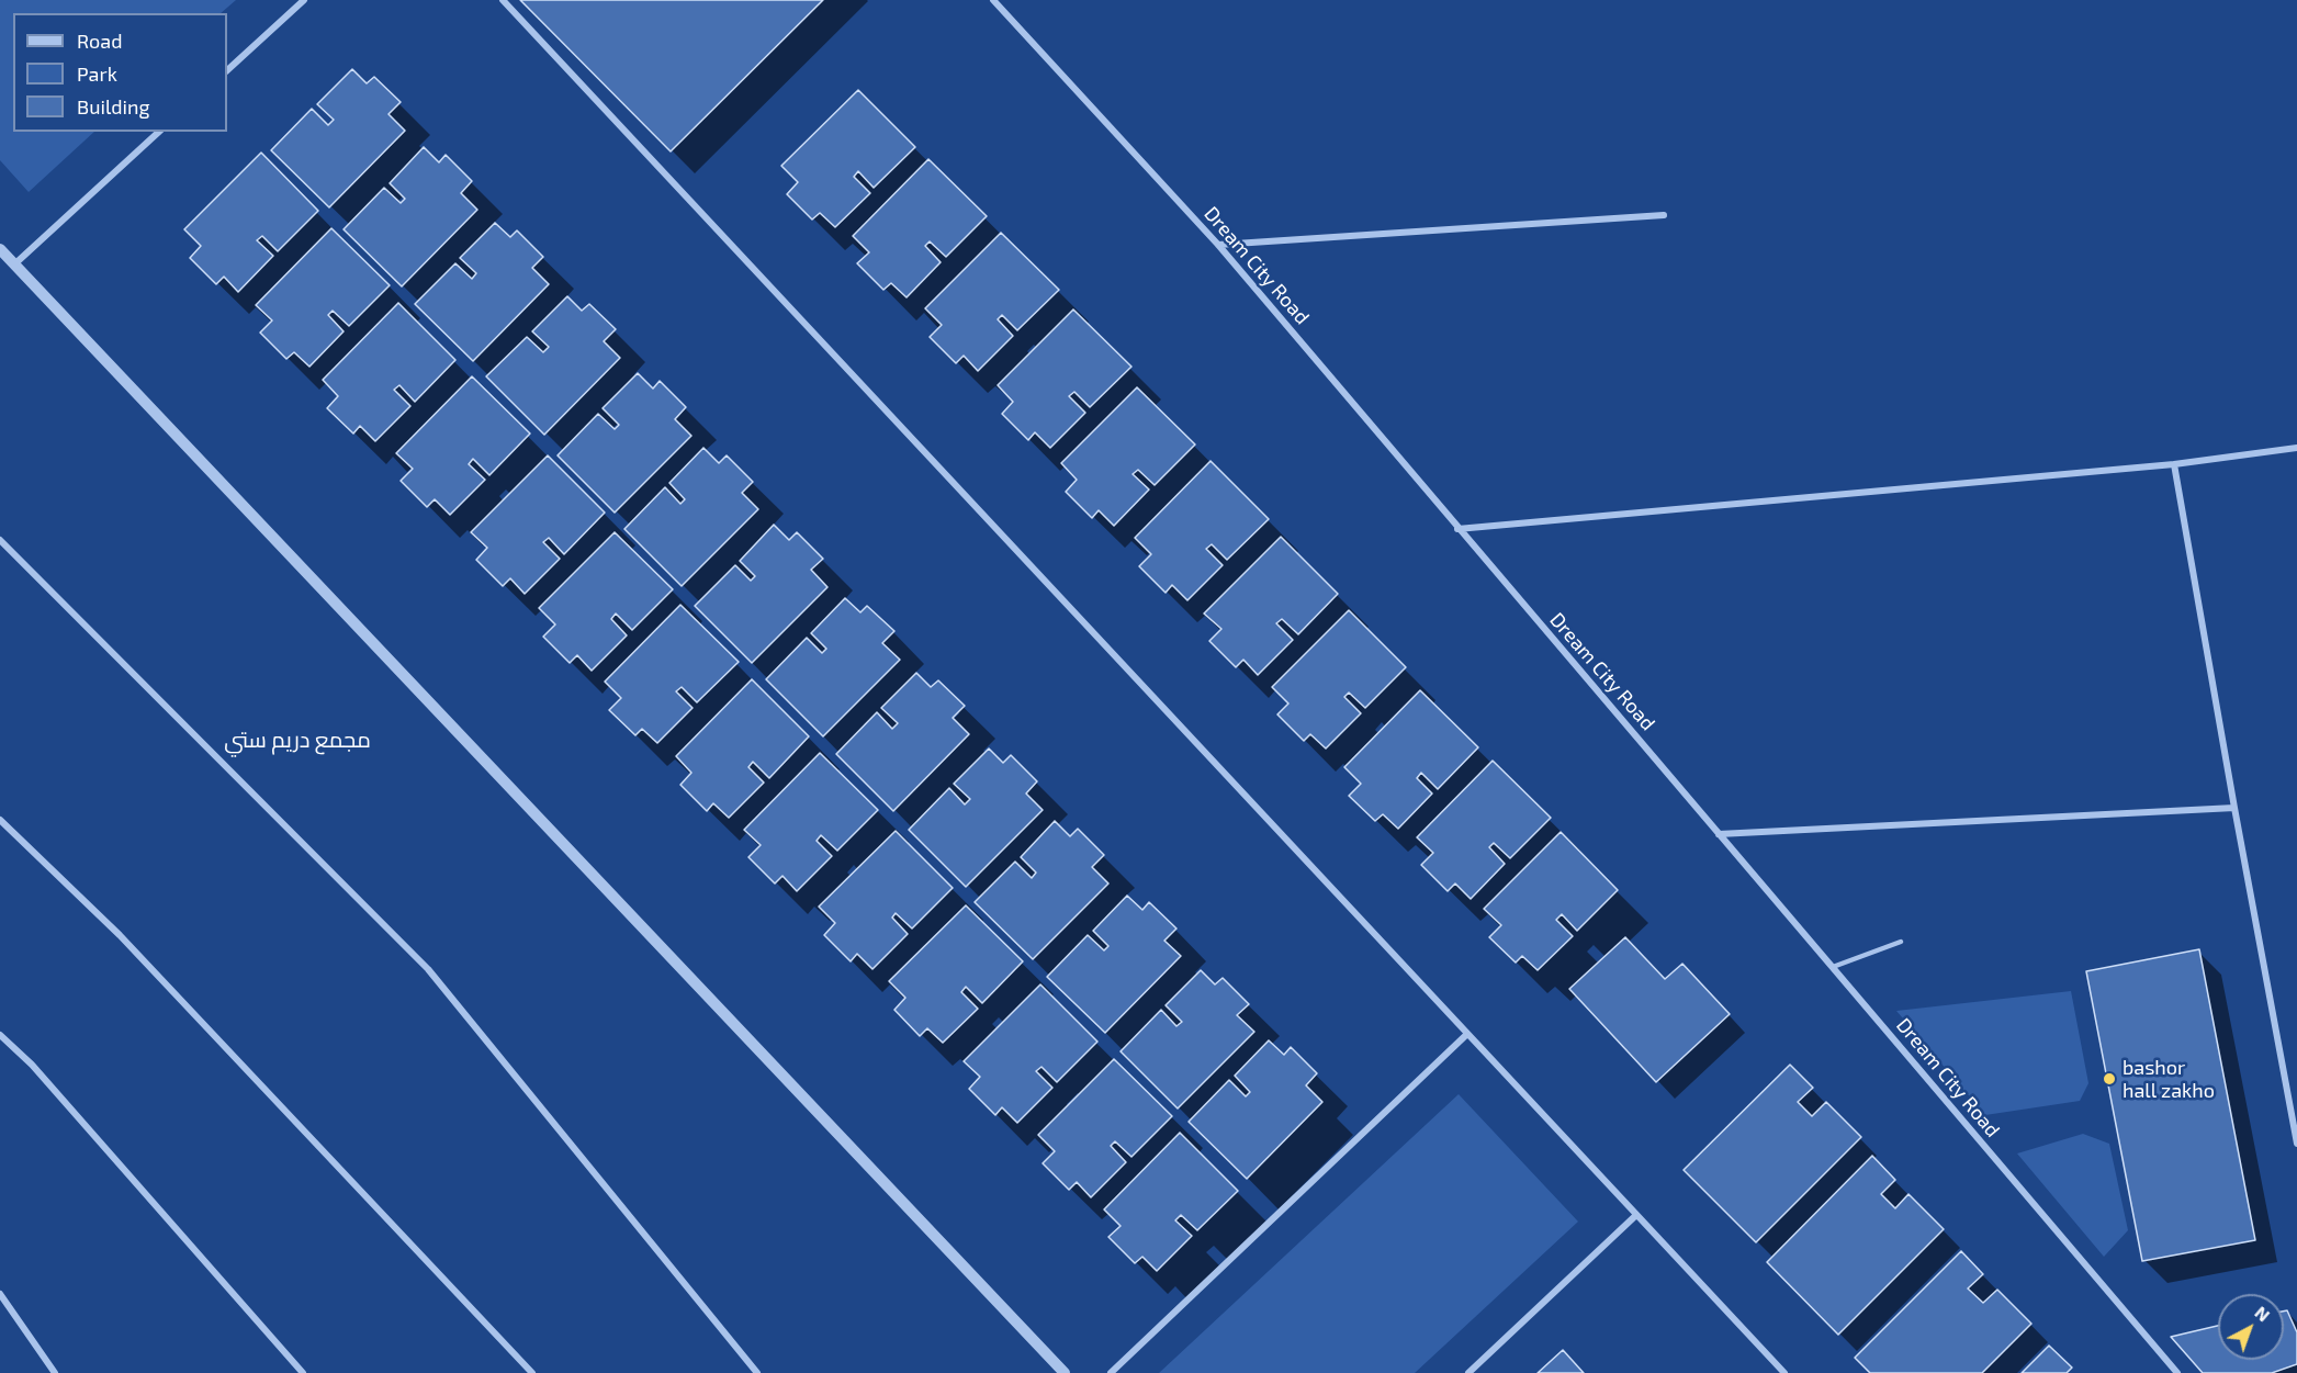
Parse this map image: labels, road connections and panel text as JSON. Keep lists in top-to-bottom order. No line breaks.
{"streets":{"street":["Dream City Road"]},"districts":["مجمع دريم ستي"],"places":["bashor hall zakho"],"legend":["Road","Park","Building"],"north":"top right"}
